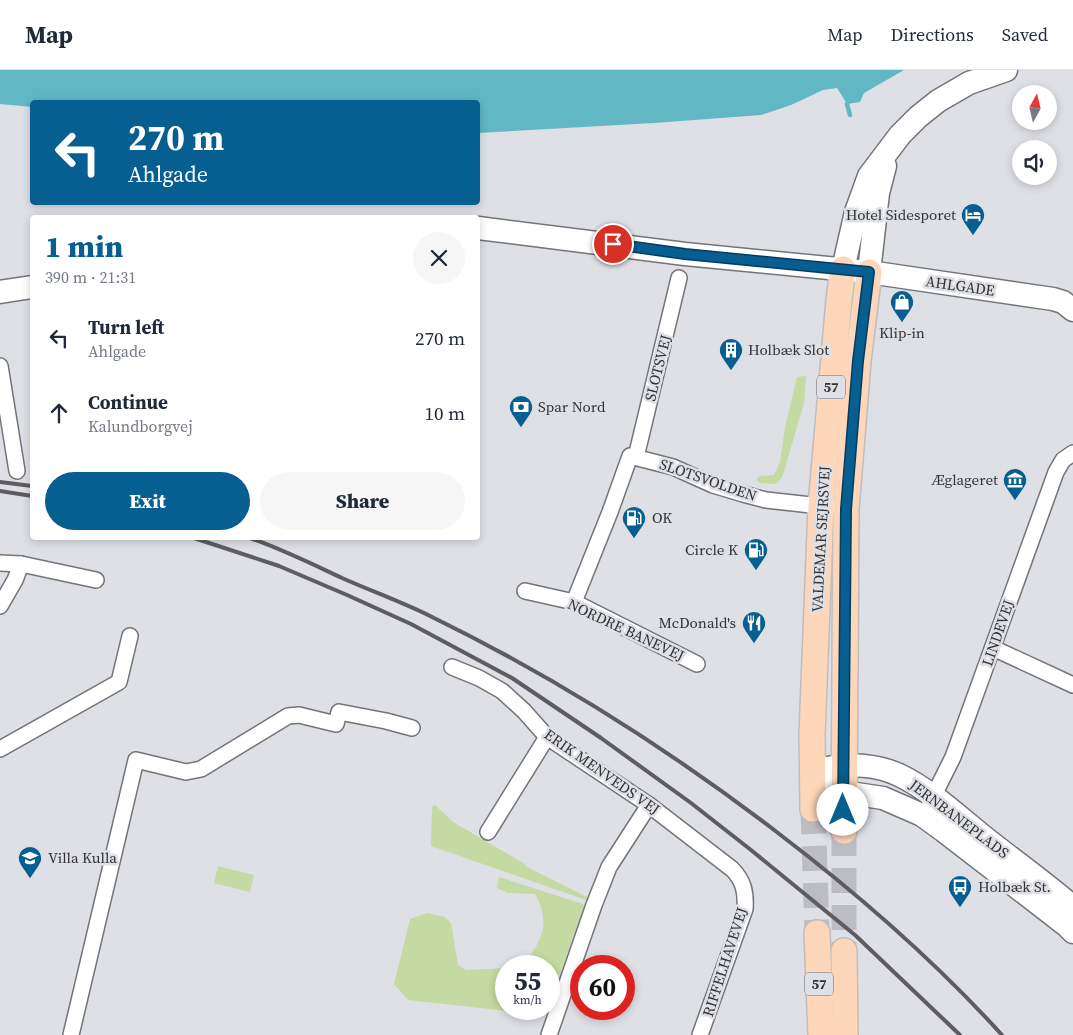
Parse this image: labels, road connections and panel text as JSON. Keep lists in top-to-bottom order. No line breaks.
{"streets":{"main road":["57","VALDEMAR SEJRSVEJ"],"street":["AHLGADE","SLOTSVEJ","SLOTSVOLDEN","NORDRE BANEVEJ","LINDEVEJ","ERIK MENVEDS VEJ","JERNBANEPLADS","RIFFELHAVEVEJ"]},"crossings":[["AHLGADE","VALDEMAR SEJRSVEJ"],["SLOTSVEJ","SLOTSVOLDEN"],["SLOTSVEJ","NORDRE BANEVEJ"],["SLOTSVOLDEN","VALDEMAR SEJRSVEJ"],["VALDEMAR SEJRSVEJ","JERNBANEPLADS"],["LINDEVEJ","JERNBANEPLADS"],["ERIK MENVEDS VEJ","RIFFELHAVEVEJ"]],"places":{"hotel":["Hotel Sidesporet"],"shop":["Klip-in"],"building":["Holbæk Slot"],"bank":["Spar Nord"],"museum":["Æglageret"],"fuel station":["OK","Circle K"],"restaurant":["McDonald's"],"school or university":["Villa Kulla"],"bus stop":["Holbæk St."]},"north":"top","page":{"header":"Map","nav":["Map","Directions","Saved"],"turn":["270 m","Ahlgade"],"heading":["1 min","390 m · 21:31"],"list":[{"name":"Turn left","note":"Ahlgade","value":"270 m"},{"name":"Continue","note":"Kalundborgvej","value":"10 m"}],"buttons":["Exit","Share"],"speed":"55 km/h","limit":"60"}}
